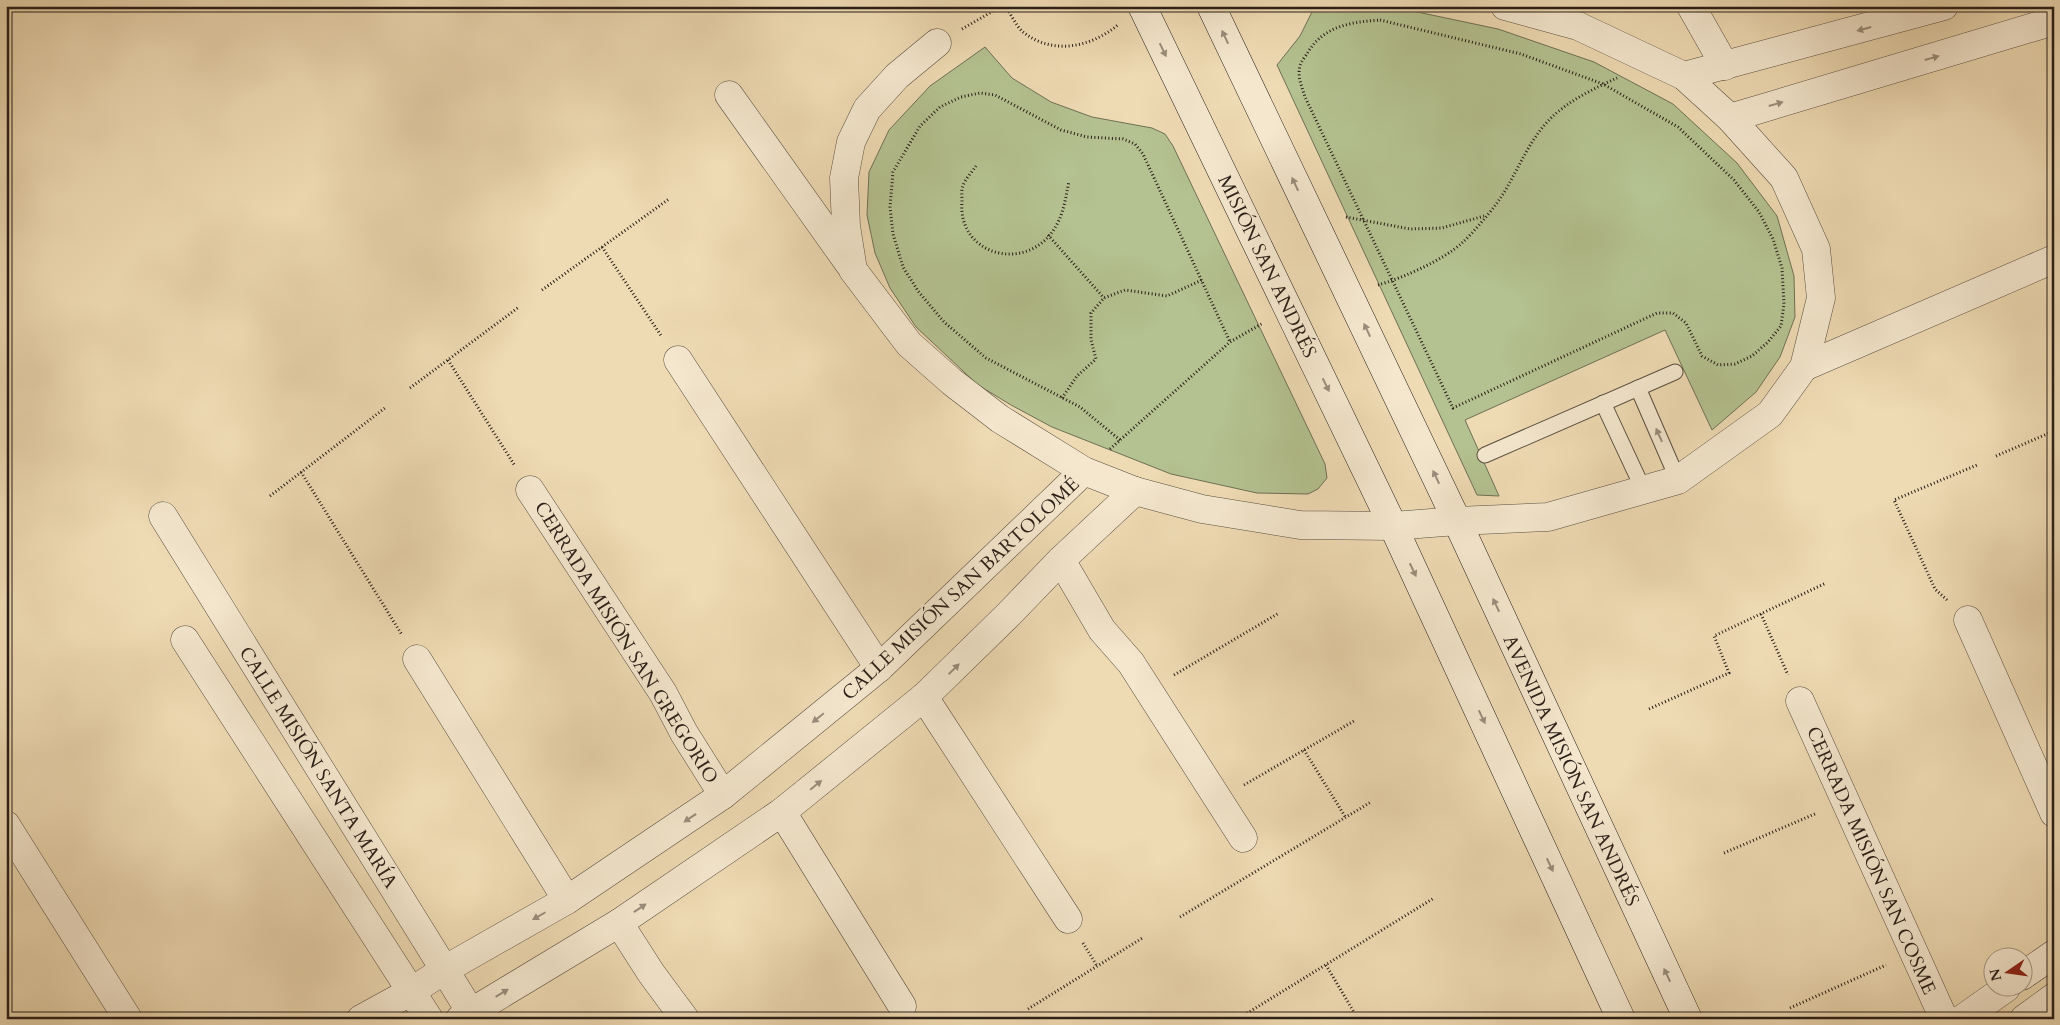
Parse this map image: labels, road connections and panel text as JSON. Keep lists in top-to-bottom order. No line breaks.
{"streets":{"street":["MISIÓN SAN ANDRÉS","CALLE MISIÓN SAN BARTOLOMÉ","CERRADA MISIÓN SAN GREGORIO","CALLE MISIÓN SANTA MARÍA","AVENIDA MISIÓN SAN ANDRÉS","CERRADA MISIÓN SAN COSME"]},"crossings":[["CALLE MISIÓN SAN BARTOLOMÉ","CERRADA MISIÓN SAN GREGORIO"],["CALLE MISIÓN SAN BARTOLOMÉ","CALLE MISIÓN SANTA MARÍA"]],"north":"left"}
